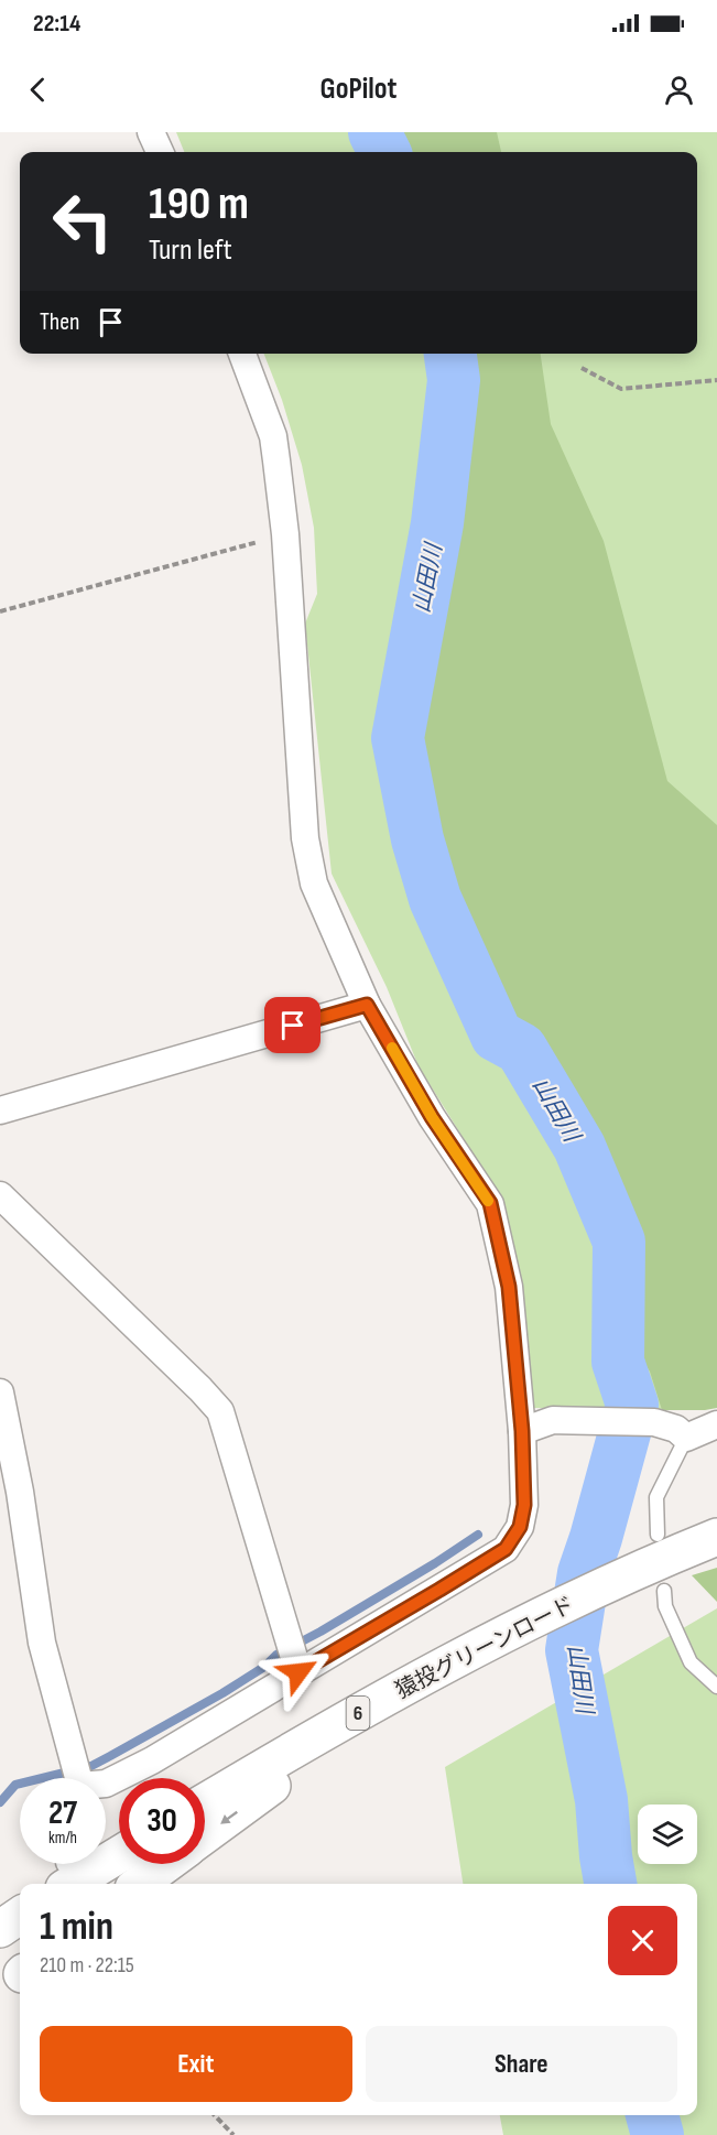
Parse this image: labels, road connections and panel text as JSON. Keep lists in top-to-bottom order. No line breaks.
{"streets":{"main road":["猿投グリーンロード","6"]},"water":["山田川"],"page":{"status":"22:14","header":"GoPilot","turn":["190 m","Turn left"],"then":"Then","speed":"27 km/h","limit":"30","heading":["1 min","210 m · 22:15"],"buttons":["Exit","Share"]}}
